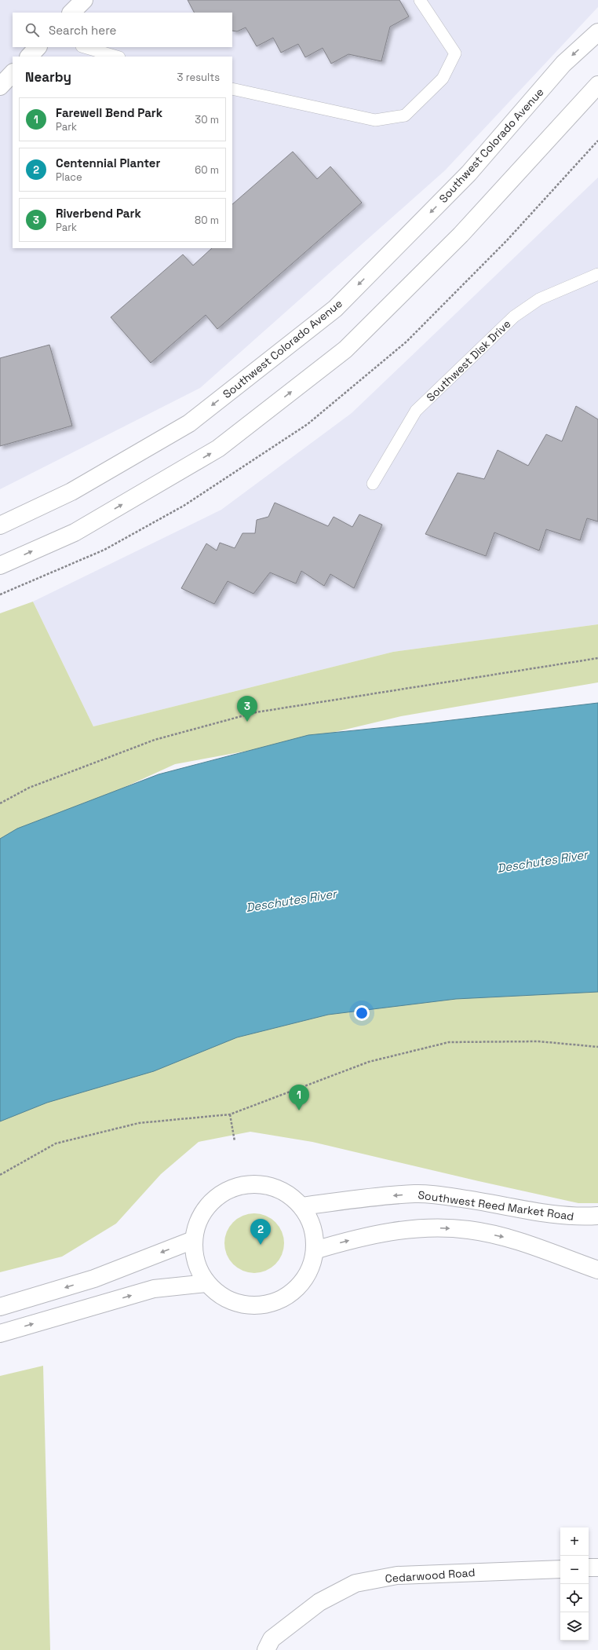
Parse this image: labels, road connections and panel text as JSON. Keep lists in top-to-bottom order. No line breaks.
{"streets":{"main road":["Southwest Colorado Avenue","Southwest Reed Market Road","Cedarwood Road"],"lane":["Southwest Disk Drive"]},"water":["Deschutes River"],"page":{"search":"Search here","heading":["Nearby","3 results"],"list":[{"mark":"1","name":"Farewell Bend Park","note":"Park","value":"30 m"},{"mark":"2","name":"Centennial Planter","note":"Place","value":"60 m"},{"mark":"3","name":"Riverbend Park","note":"Park","value":"80 m"}],"pins":["3","1","2"],"map_buttons":["+","−"]}}
